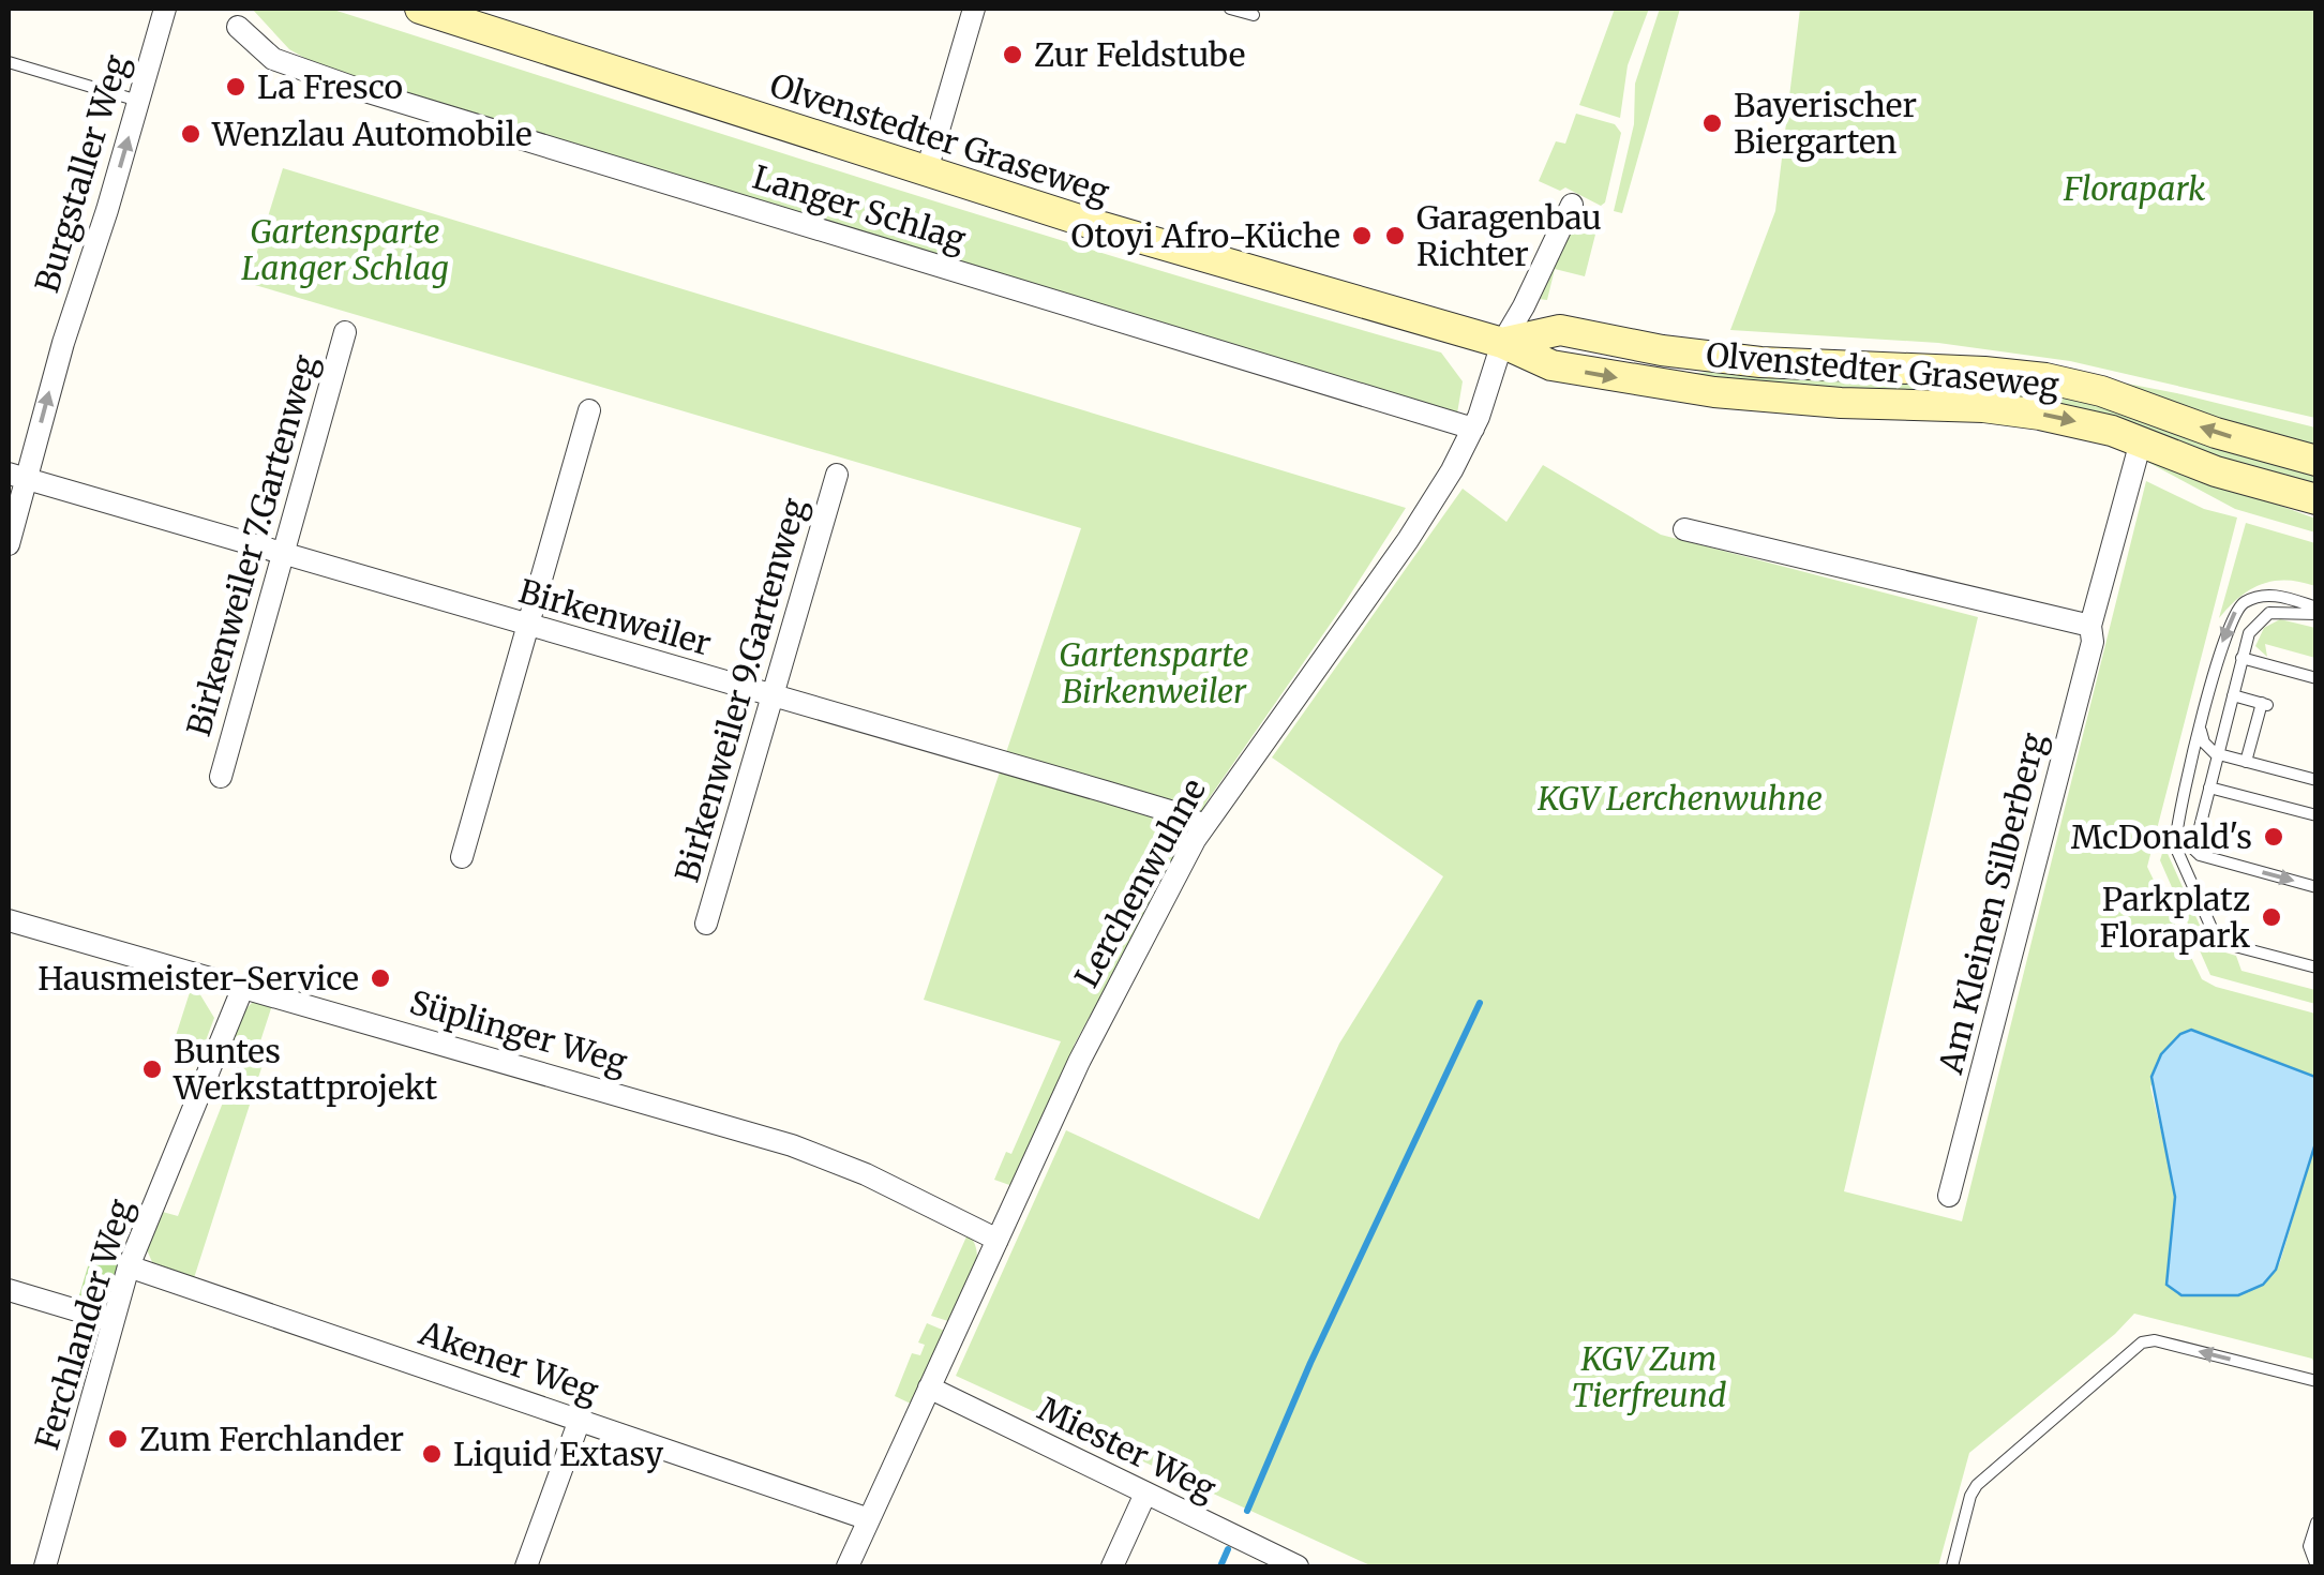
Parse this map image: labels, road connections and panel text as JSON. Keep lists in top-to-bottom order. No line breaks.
{"streets":{"main road":["Olvenstedter Graseweg"],"street":["Burgstaller Weg","Langer Schlag","Birkenweiler 7.Gartenweg","Birkenweiler","Birkenweiler 9.Gartenweg","Lerchenwuhne","Am Kleinen Silberberg","Süplinger Weg","Ferchlander Weg","Akener Weg","Miester Weg"]},"crossings":[["Olvenstedter Graseweg","Lerchenwuhne"],["Olvenstedter Graseweg","Am Kleinen Silberberg"],["Burgstaller Weg","Birkenweiler"],["Langer Schlag","Lerchenwuhne"],["Birkenweiler 7.Gartenweg","Birkenweiler"],["Birkenweiler","Birkenweiler 9.Gartenweg"],["Birkenweiler","Lerchenwuhne"],["Lerchenwuhne","Süplinger Weg"],["Lerchenwuhne","Akener Weg"],["Lerchenwuhne","Miester Weg"],["Süplinger Weg","Ferchlander Weg"],["Ferchlander Weg","Akener Weg"]],"one_way":["Burgstaller Weg"],"parks":["Florapark","Gartensparte Langer Schlag","Gartensparte Birkenweiler","KGV Lerchenwuhne","KGV Zum Tierfreund"],"places":["Zur Feldstube","La Fresco","Bayerischer Biergarten","Wenzlau Automobile","Otoyi Afro-Küche","Garagenbau Richter","McDonald's","Parkplatz Florapark","Hausmeister-Service","Buntes Werkstattprojekt","Zum Ferchlander","Liquid Extasy"]}
